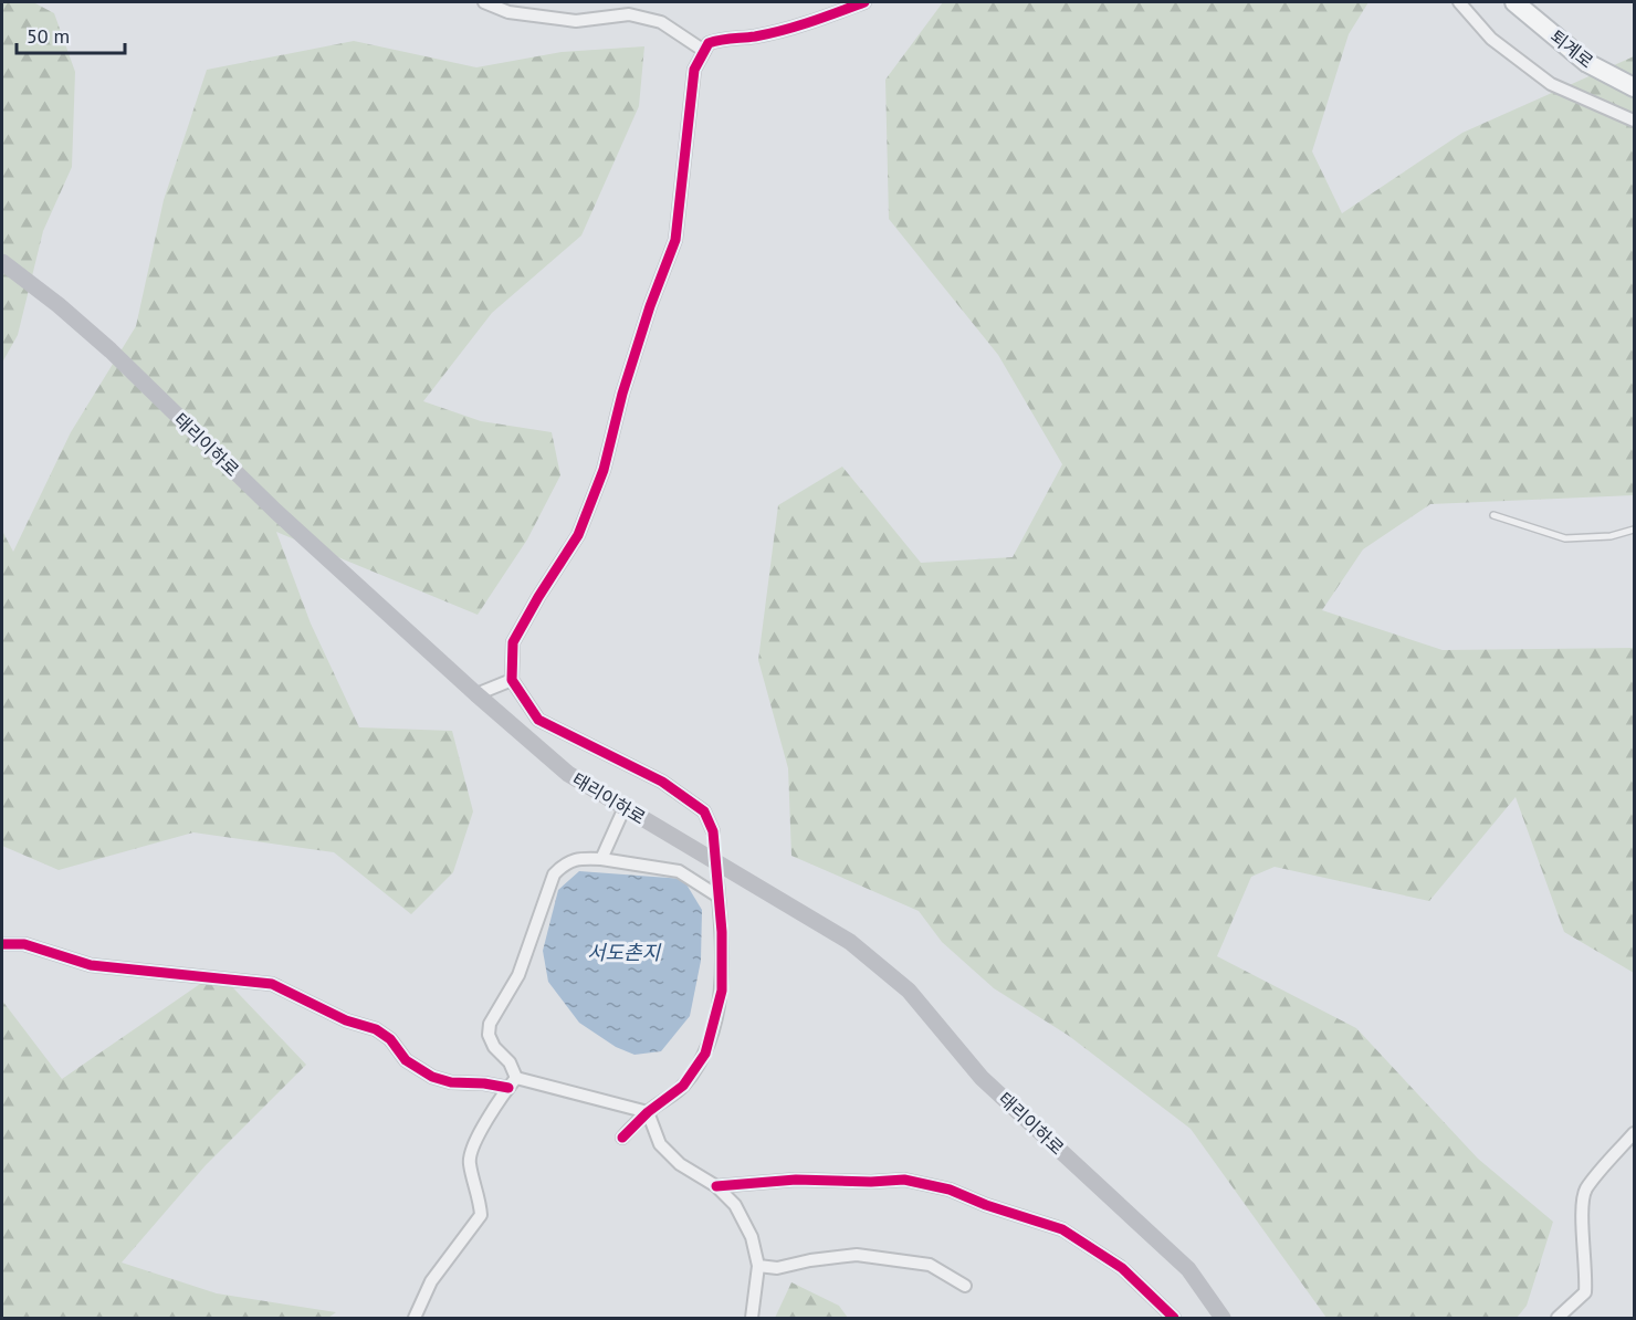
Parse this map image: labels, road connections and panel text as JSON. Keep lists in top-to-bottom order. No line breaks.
{"streets":{"main road":["퇴계로","태리이하로"]},"water":["서도촌지"],"scale_bar":"50 m"}
